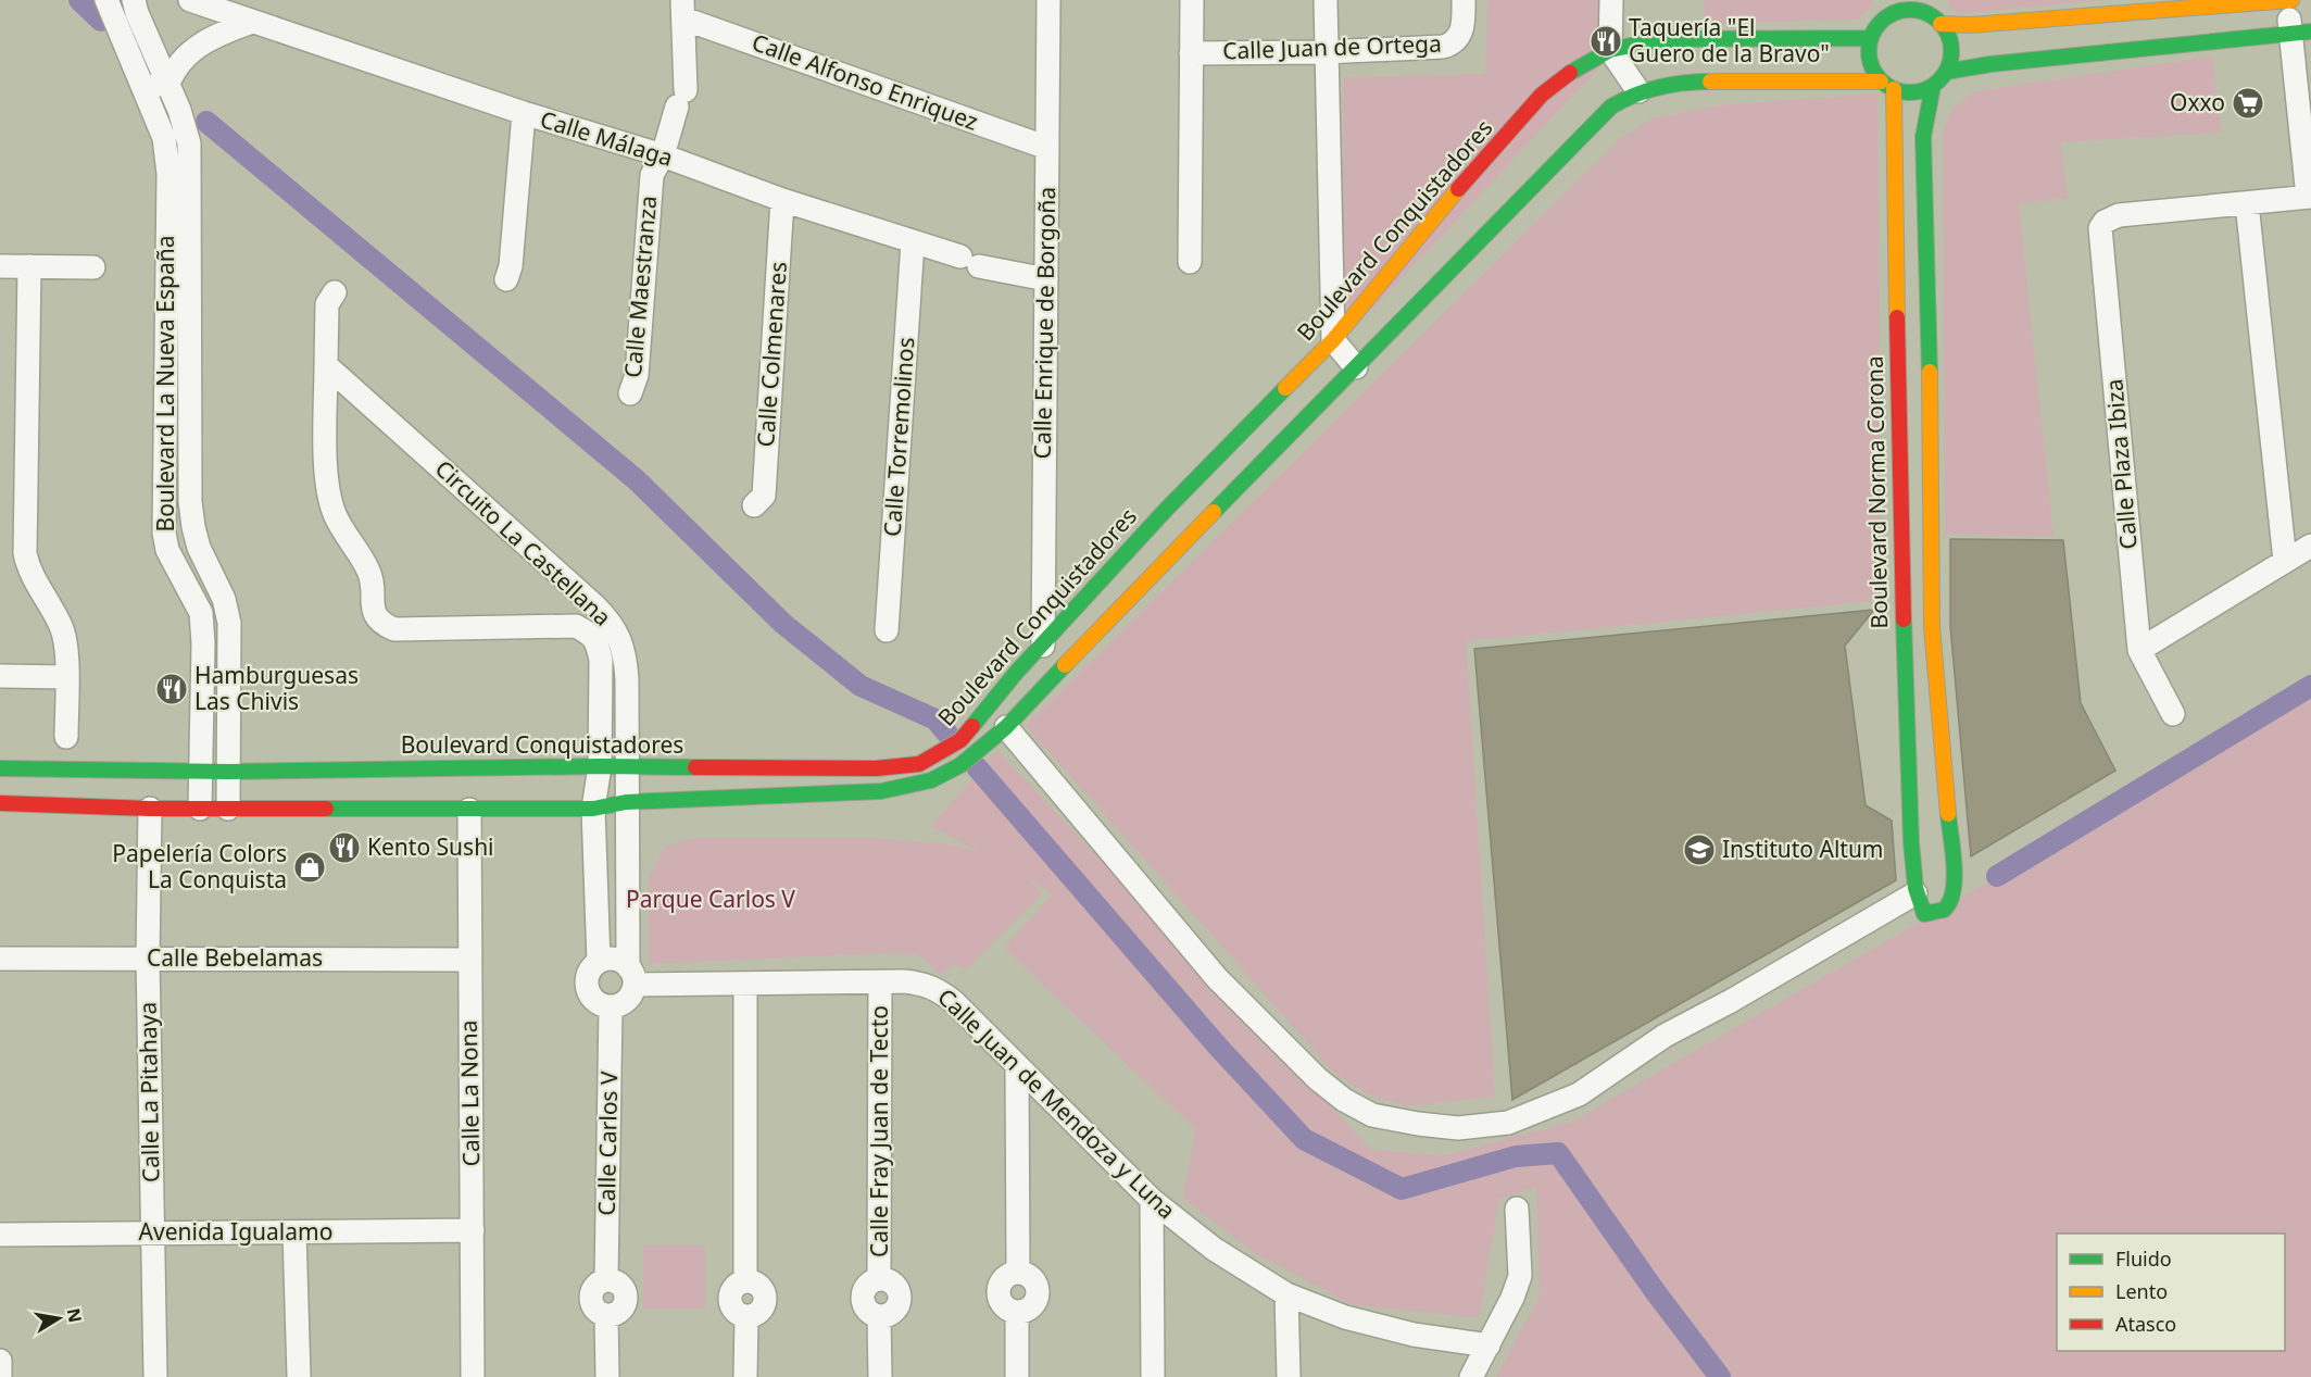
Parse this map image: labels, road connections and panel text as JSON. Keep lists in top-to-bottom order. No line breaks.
{"streets":{"street":["Calle Juan de Ortega","Calle Alfonso Enriquez","Calle Málaga","Boulevard Conquistadores","Calle Maestranza","Calle Enrique de Borgoña","Calle Colmenares","Boulevard La Nueva España","Calle Torremolinos","Calle Plaza Ibiza","Boulevard Norma Corona","Circuito La Castellana","Calle Bebelamas","Calle La Pitahaya","Calle La Nona","Calle Juan de Mendoza y Luna","Calle Fray Juan de Tecto","Calle Carlos V","Avenida Igualamo"]},"crossings":[["Calle Alfonso Enriquez","Calle Maestranza"],["Calle Alfonso Enriquez","Calle Enrique de Borgoña"],["Calle Málaga","Calle Maestranza"],["Calle Málaga","Calle Enrique de Borgoña"],["Calle Málaga","Calle Colmenares"],["Calle Málaga","Calle Torremolinos"],["Boulevard Conquistadores","Calle Enrique de Borgoña"],["Boulevard Conquistadores","Boulevard La Nueva España"],["Boulevard Conquistadores","Boulevard Norma Corona"],["Boulevard Conquistadores","Circuito La Castellana"],["Boulevard Conquistadores","Calle La Pitahaya"],["Boulevard Conquistadores","Calle La Nona"],["Calle Bebelamas","Calle La Pitahaya"],["Calle Bebelamas","Calle La Nona"],["Calle La Pitahaya","Avenida Igualamo"],["Calle La Nona","Avenida Igualamo"],["Calle Juan de Mendoza y Luna","Calle Fray Juan de Tecto"],["Calle Juan de Mendoza y Luna","Calle Carlos V"]],"parks":["Parque Carlos V"],"places":{"restaurant":["Taquería \"El Guero de la Bravo\"","Hamburguesas Las Chivis","Kento Sushi"],"supermarket":["Oxxo"],"school or university":["Instituto Altum"],"shop":["Papelería Colors La Conquista"]},"legend":["Fluido","Lento","Atasco"],"north":"right"}
